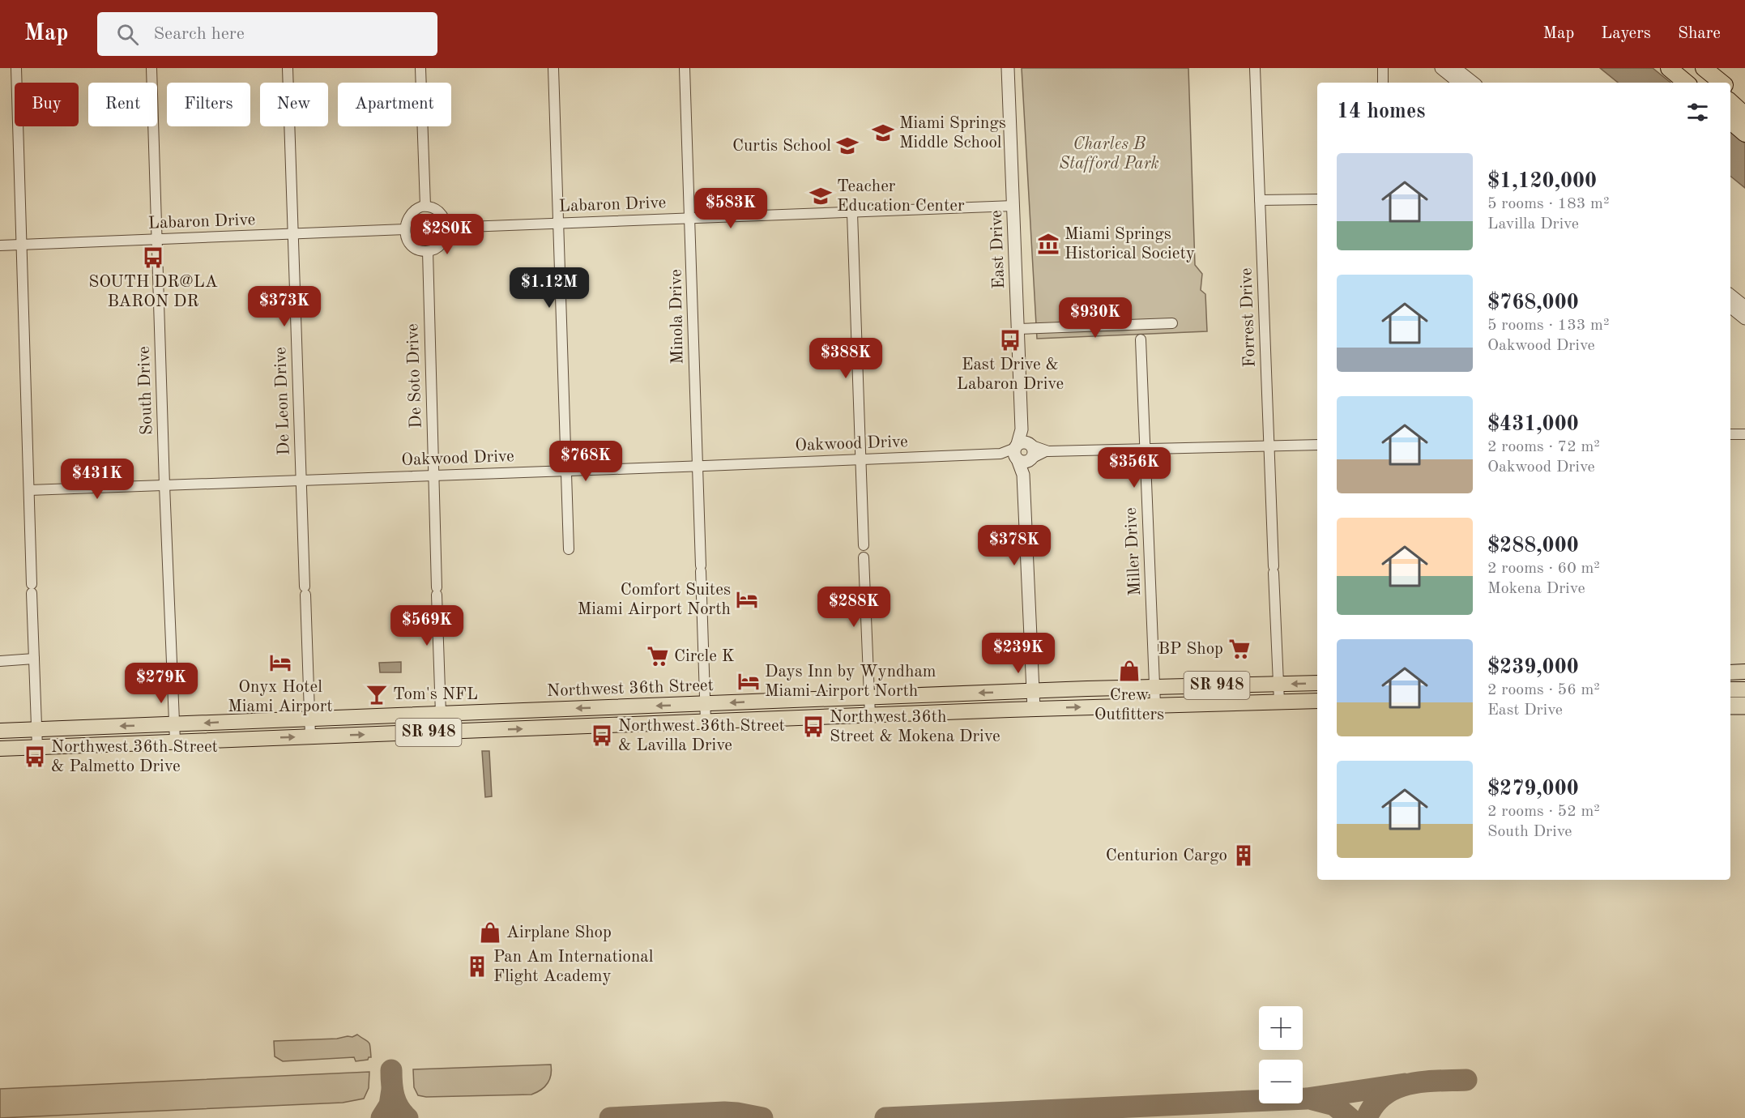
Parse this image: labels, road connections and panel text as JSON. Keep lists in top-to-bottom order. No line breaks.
{"streets":{"main road":["SR 948","Northwest 36th Street"],"street":["Labaron Drive","East Drive","Minola Drive","Forrest Drive","De Soto Drive","South Drive","De Leon Drive","Oakwood Drive","Miller Drive"]},"crossings":[["Labaron Drive","East Drive"],["Labaron Drive","Minola Drive"],["Labaron Drive","De Soto Drive"],["Labaron Drive","South Drive"],["Labaron Drive","De Leon Drive"],["East Drive","Oakwood Drive"],["East Drive","Northwest 36th Street"],["Minola Drive","Oakwood Drive"],["Minola Drive","Northwest 36th Street"],["Forrest Drive","Oakwood Drive"],["Forrest Drive","Northwest 36th Street"],["De Soto Drive","Oakwood Drive"],["De Soto Drive","Northwest 36th Street"],["South Drive","Oakwood Drive"],["South Drive","Northwest 36th Street"],["De Leon Drive","Oakwood Drive"],["De Leon Drive","Northwest 36th Street"],["Oakwood Drive","Miller Drive"],["Miller Drive","Northwest 36th Street"]],"parks":["Charles B Stafford Park"],"places":{"school or university":["Miami Springs Middle School","Curtis School","Teacher Education Center"],"museum":["Miami Springs Historical Society"],"bus stop":["SOUTH DR@LA BARON DR","East Drive & Labaron Drive","Northwest 36th Street & Mokena Drive","Northwest 36th Street & Lavilla Drive","Northwest 36th Street & Palmetto Drive"],"hotel":["Comfort Suites Miami Airport North","Onyx Hotel Miami Airport","Days Inn by Wyndham Miami Airport North"],"supermarket":["BP Shop","Circle K"],"shop":["Crew Outfitters","Airplane Shop"],"bar":["Tom's NFL"],"building":["Centurion Cargo","Pan Am International Flight Academy"]},"page":{"header":"Map","search":"Search here","nav":["Map","Layers","Share"],"chip":["Buy","Rent","Filters","New","Apartment"],"heading":"14 homes","list":[{"name":"$1,120,000","note":"5 rooms · 183 m² · Lavilla Drive"},{"name":"$768,000","note":"5 rooms · 133 m² · Oakwood Drive"},{"name":"$431,000","note":"2 rooms · 72 m² · Oakwood Drive"},{"name":"$288,000","note":"2 rooms · 60 m² · Mokena Drive"},{"name":"$239,000","note":"2 rooms · 56 m² · East Drive"},{"name":"$279,000","note":"2 rooms · 52 m² · South Drive"}],"price":["$583K","$280K","$1.12M","$373K","$930K","$388K","$768K","$356K","$431K","$378K","$288K","$569K","$239K","$279K"],"map_buttons":["+","−"]}}
